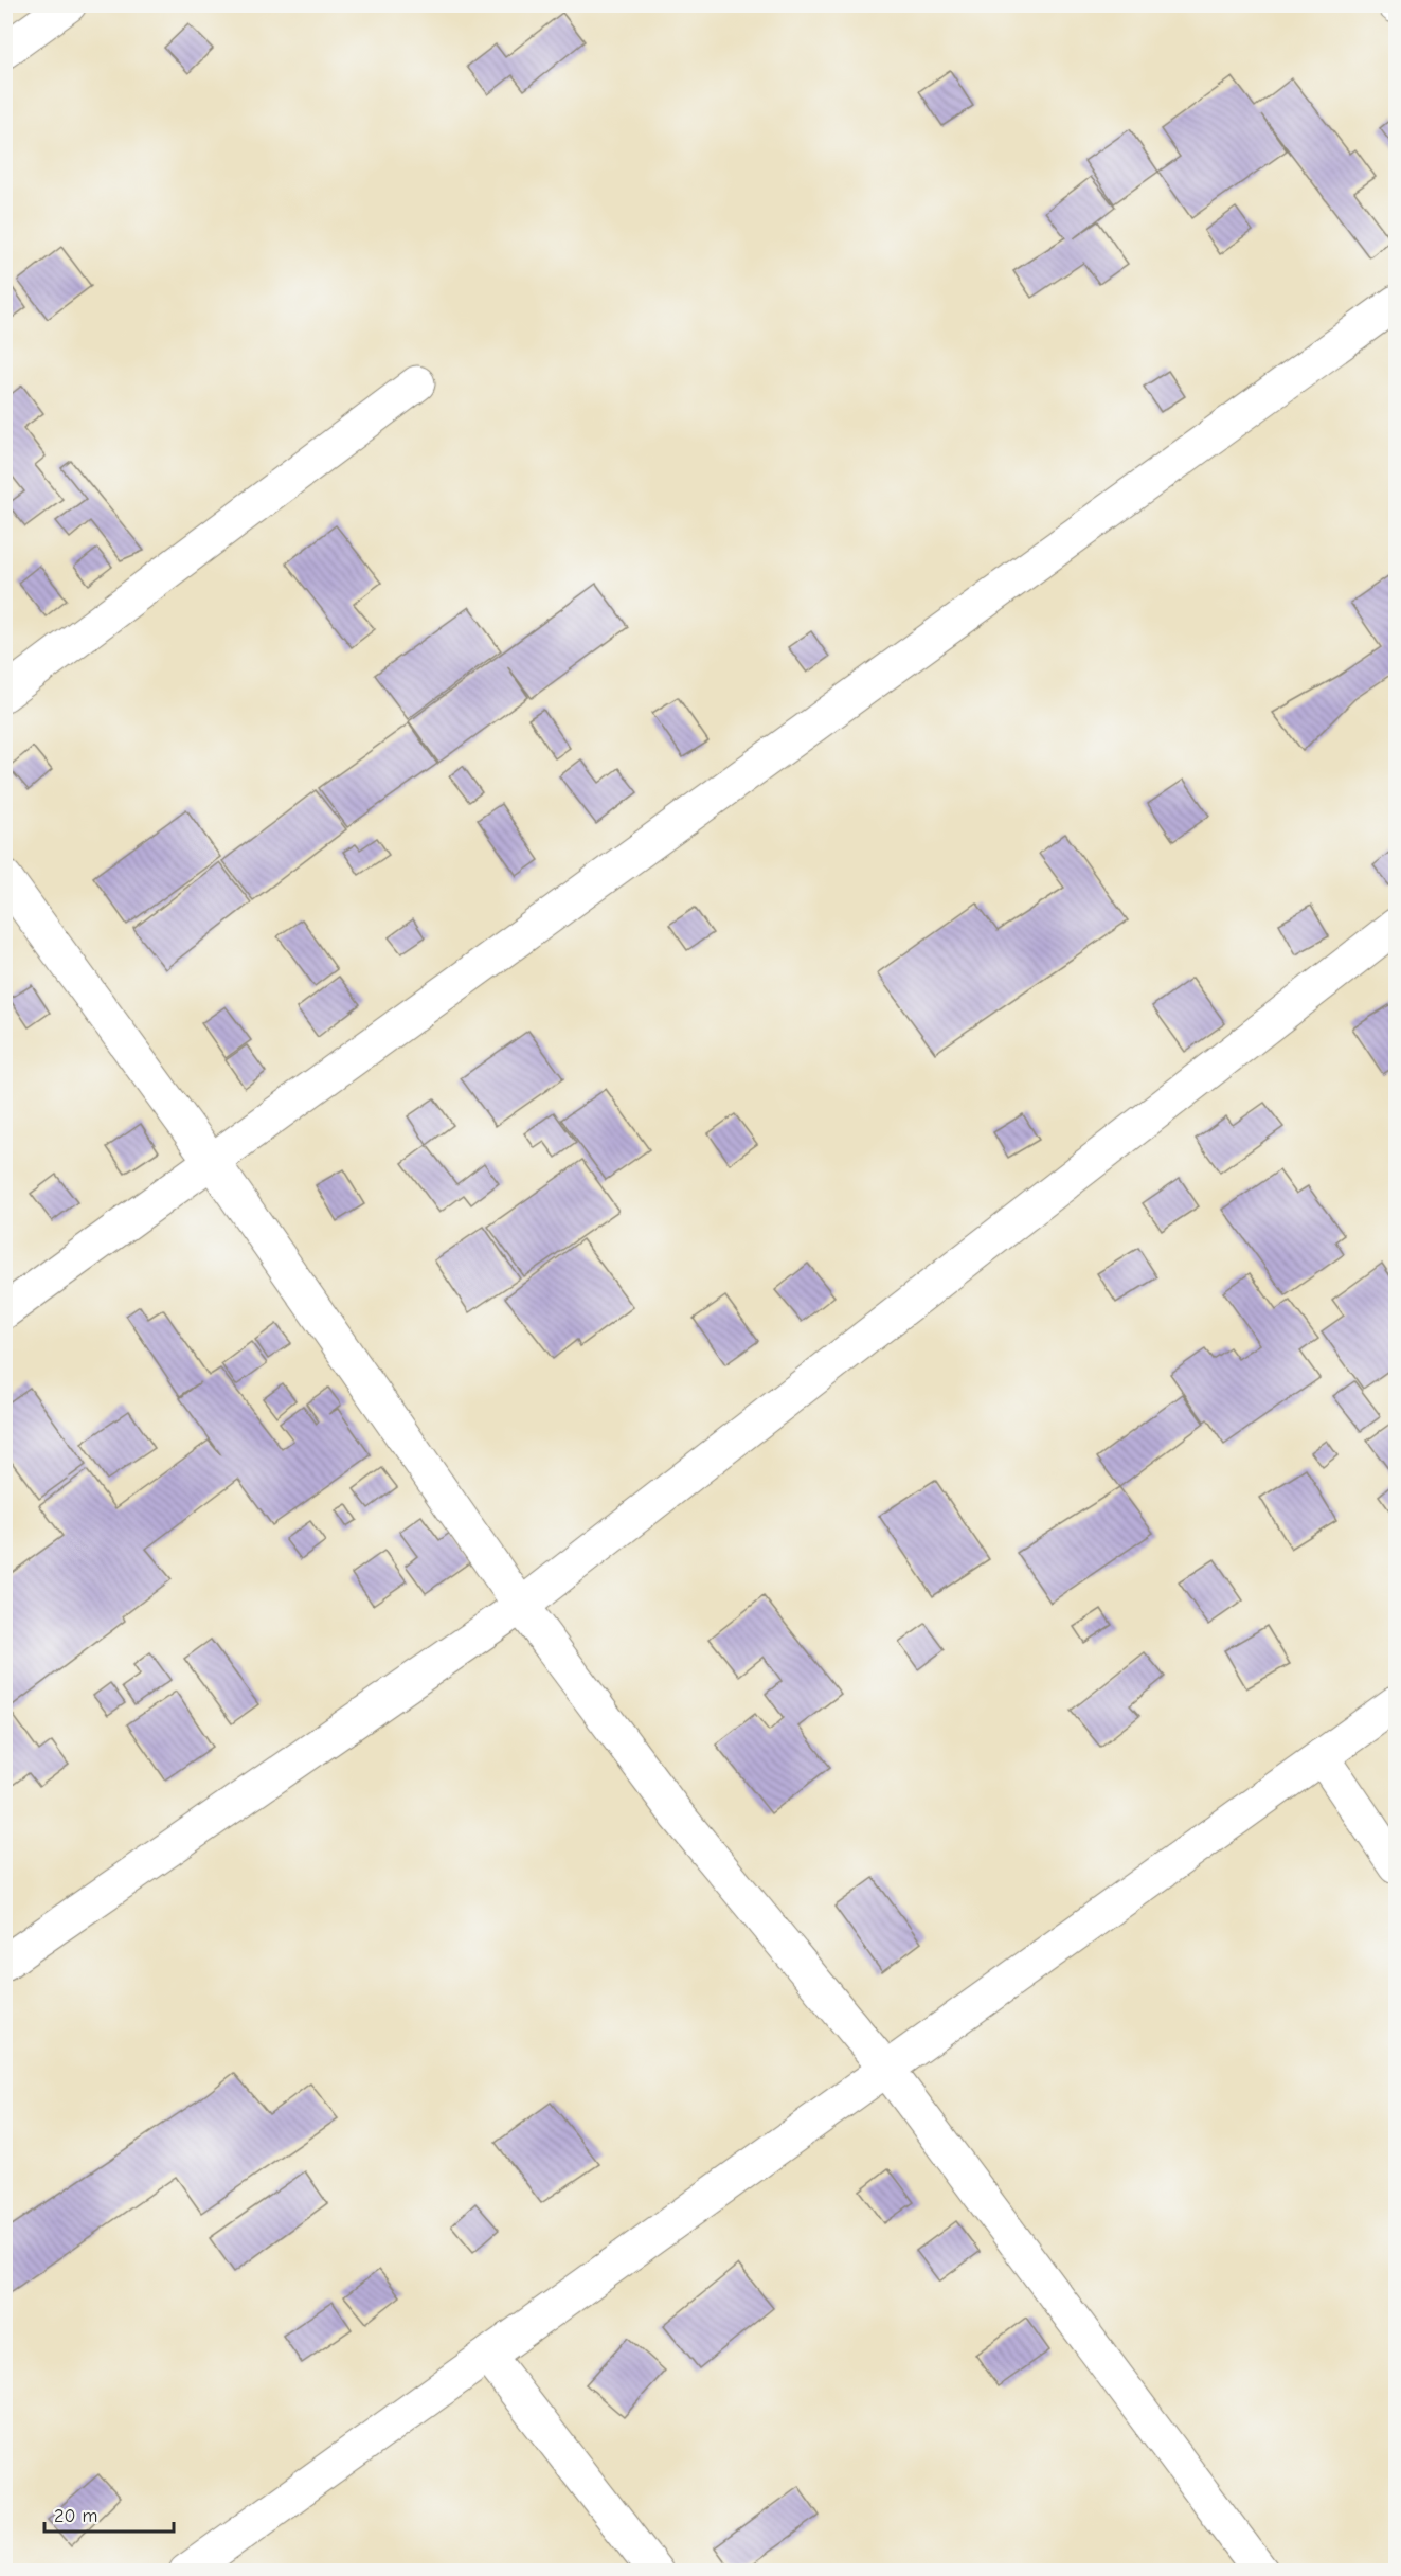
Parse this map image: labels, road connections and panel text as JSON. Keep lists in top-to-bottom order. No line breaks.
{"scale_bar":"20 m"}
